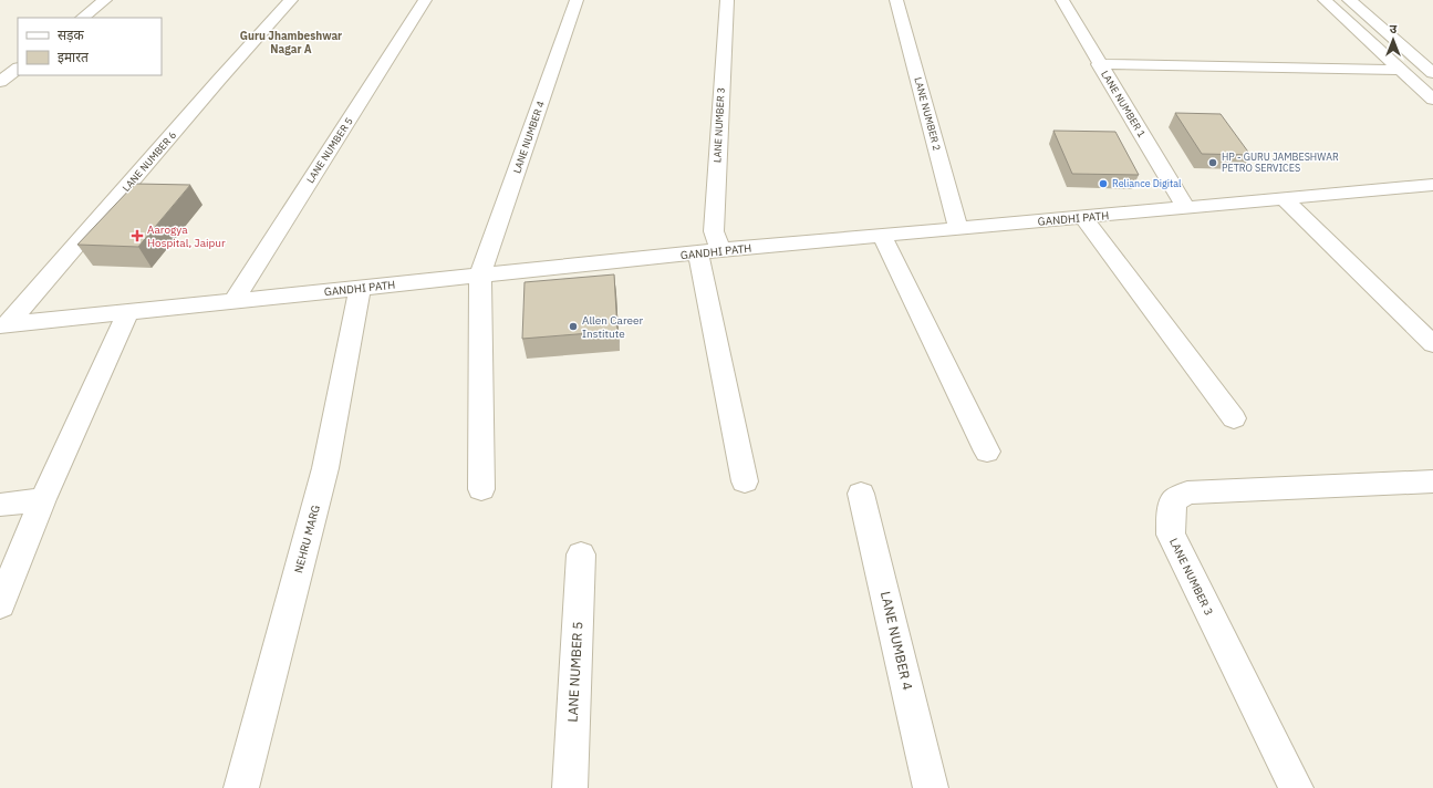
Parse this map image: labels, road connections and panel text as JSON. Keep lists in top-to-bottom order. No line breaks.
{"streets":{"street":["LANE NUMBER 1","LANE NUMBER 2","LANE NUMBER 3","LANE NUMBER 4","LANE NUMBER 5","LANE NUMBER 6","GANDHI PATH","NEHRU MARG"]},"crossings":[["LANE NUMBER 1","GANDHI PATH"],["LANE NUMBER 2","GANDHI PATH"],["LANE NUMBER 3","GANDHI PATH"],["LANE NUMBER 4","GANDHI PATH"],["LANE NUMBER 5","GANDHI PATH"],["LANE NUMBER 6","GANDHI PATH"],["GANDHI PATH","NEHRU MARG"]],"districts":["Guru Jhambeshwar Nagar A"],"places":{"other":["HP - GURU JAMBESHWAR PETRO SERVICES","Reliance Digital","Allen Career Institute"],"health":["Aarogya Hospital, Jaipur"]},"legend":["सड़क","इमारत"],"north":"top"}
